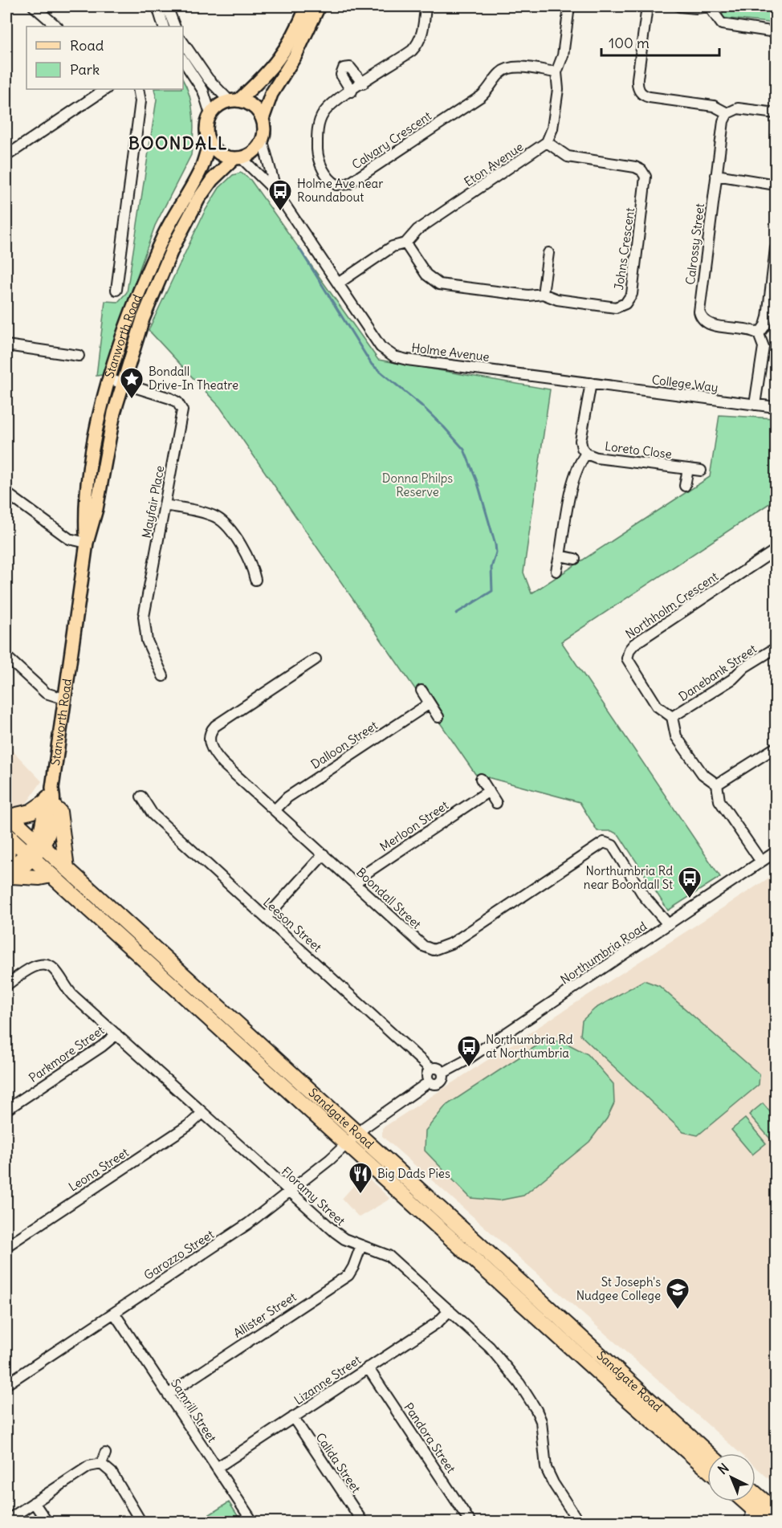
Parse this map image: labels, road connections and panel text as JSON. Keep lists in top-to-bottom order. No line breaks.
{"streets":{"highway":["Sandgate Road"],"main road":["Stanworth Road"],"street":["Calvary Crescent","Eton Avenue","Calrossy Street","Johns Crescent","Holme Avenue","College Way","Loreto Close","Mayfair Place","Northholm Crescent","Danebank Street","Dalloon Street","Merloon Street","Boondall Street","Leeson Street","Northumbria Road","Parkmore Street","Leona Street","Floramy Street","Garozzo Street","Allister Street","Lizanne Street","Samrill Street","Pandora Street","Calida Street"]},"crossings":[["Eton Avenue","Johns Crescent"],["Eton Avenue","Holme Avenue"],["Stanworth Road","Holme Avenue"],["Stanworth Road","Mayfair Place"],["Stanworth Road","Sandgate Road"],["Holme Avenue","College Way"],["Northholm Crescent","Danebank Street"],["Dalloon Street","Boondall Street"],["Merloon Street","Boondall Street"],["Boondall Street","Northumbria Road"],["Leeson Street","Northumbria Road"],["Parkmore Street","Floramy Street"],["Sandgate Road","Garozzo Street"],["Leona Street","Floramy Street"],["Floramy Street","Garozzo Street"],["Floramy Street","Allister Street"],["Floramy Street","Lizanne Street"],["Garozzo Street","Samrill Street"],["Allister Street","Samrill Street"],["Lizanne Street","Samrill Street"],["Lizanne Street","Pandora Street"],["Lizanne Street","Calida Street"]],"districts":["BOONDALL"],"parks":["Donna Philps Reserve"],"places":{"bus stop":["Holme Ave near Roundabout","Northumbria Rd near Boondall St","Northumbria Rd at Northumbria"],"place":["Bondall Drive-In Theatre"],"restaurant":["Big Dads Pies"],"school or university":["St Joseph's Nudgee College"]},"legend":["Road","Park"],"scale_bar":"100 m","north":"top left"}
